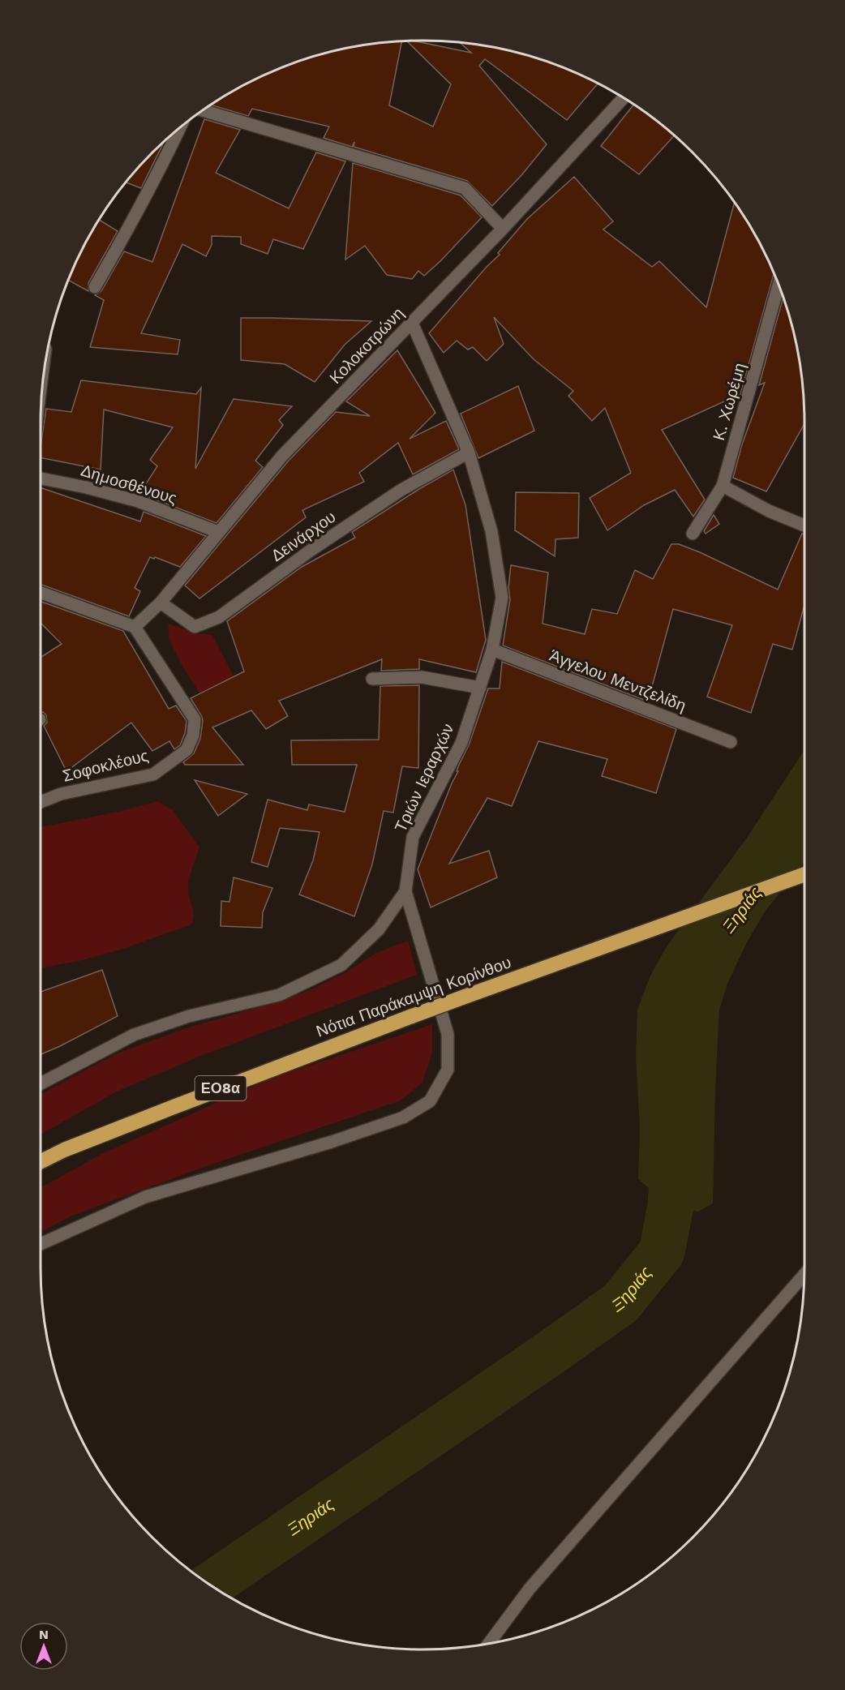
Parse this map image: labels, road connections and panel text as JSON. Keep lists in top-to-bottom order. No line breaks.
{"streets":{"highway":["Νότια Παράκαμψη Κορίνθου","ΕΟ8α"],"street":["Κολοκοτρώνη","Κ. Χωρέμη","Δημοσθένους","Δεινάρχου","Άγγελου Μεντζελίδη","Σοφοκλέους","Τριών Ιεραρχών"]},"crossings":[["Κολοκοτρώνη","Δημοσθένους"],["Κολοκοτρώνη","Δεινάρχου"],["Κολοκοτρώνη","Σοφοκλέους"],["Κολοκοτρώνη","Τριών Ιεραρχών"],["Δεινάρχου","Τριών Ιεραρχών"],["Άγγελου Μεντζελίδη","Τριών Ιεραρχών"]],"water":["Ξηριάς"],"north":"top"}
